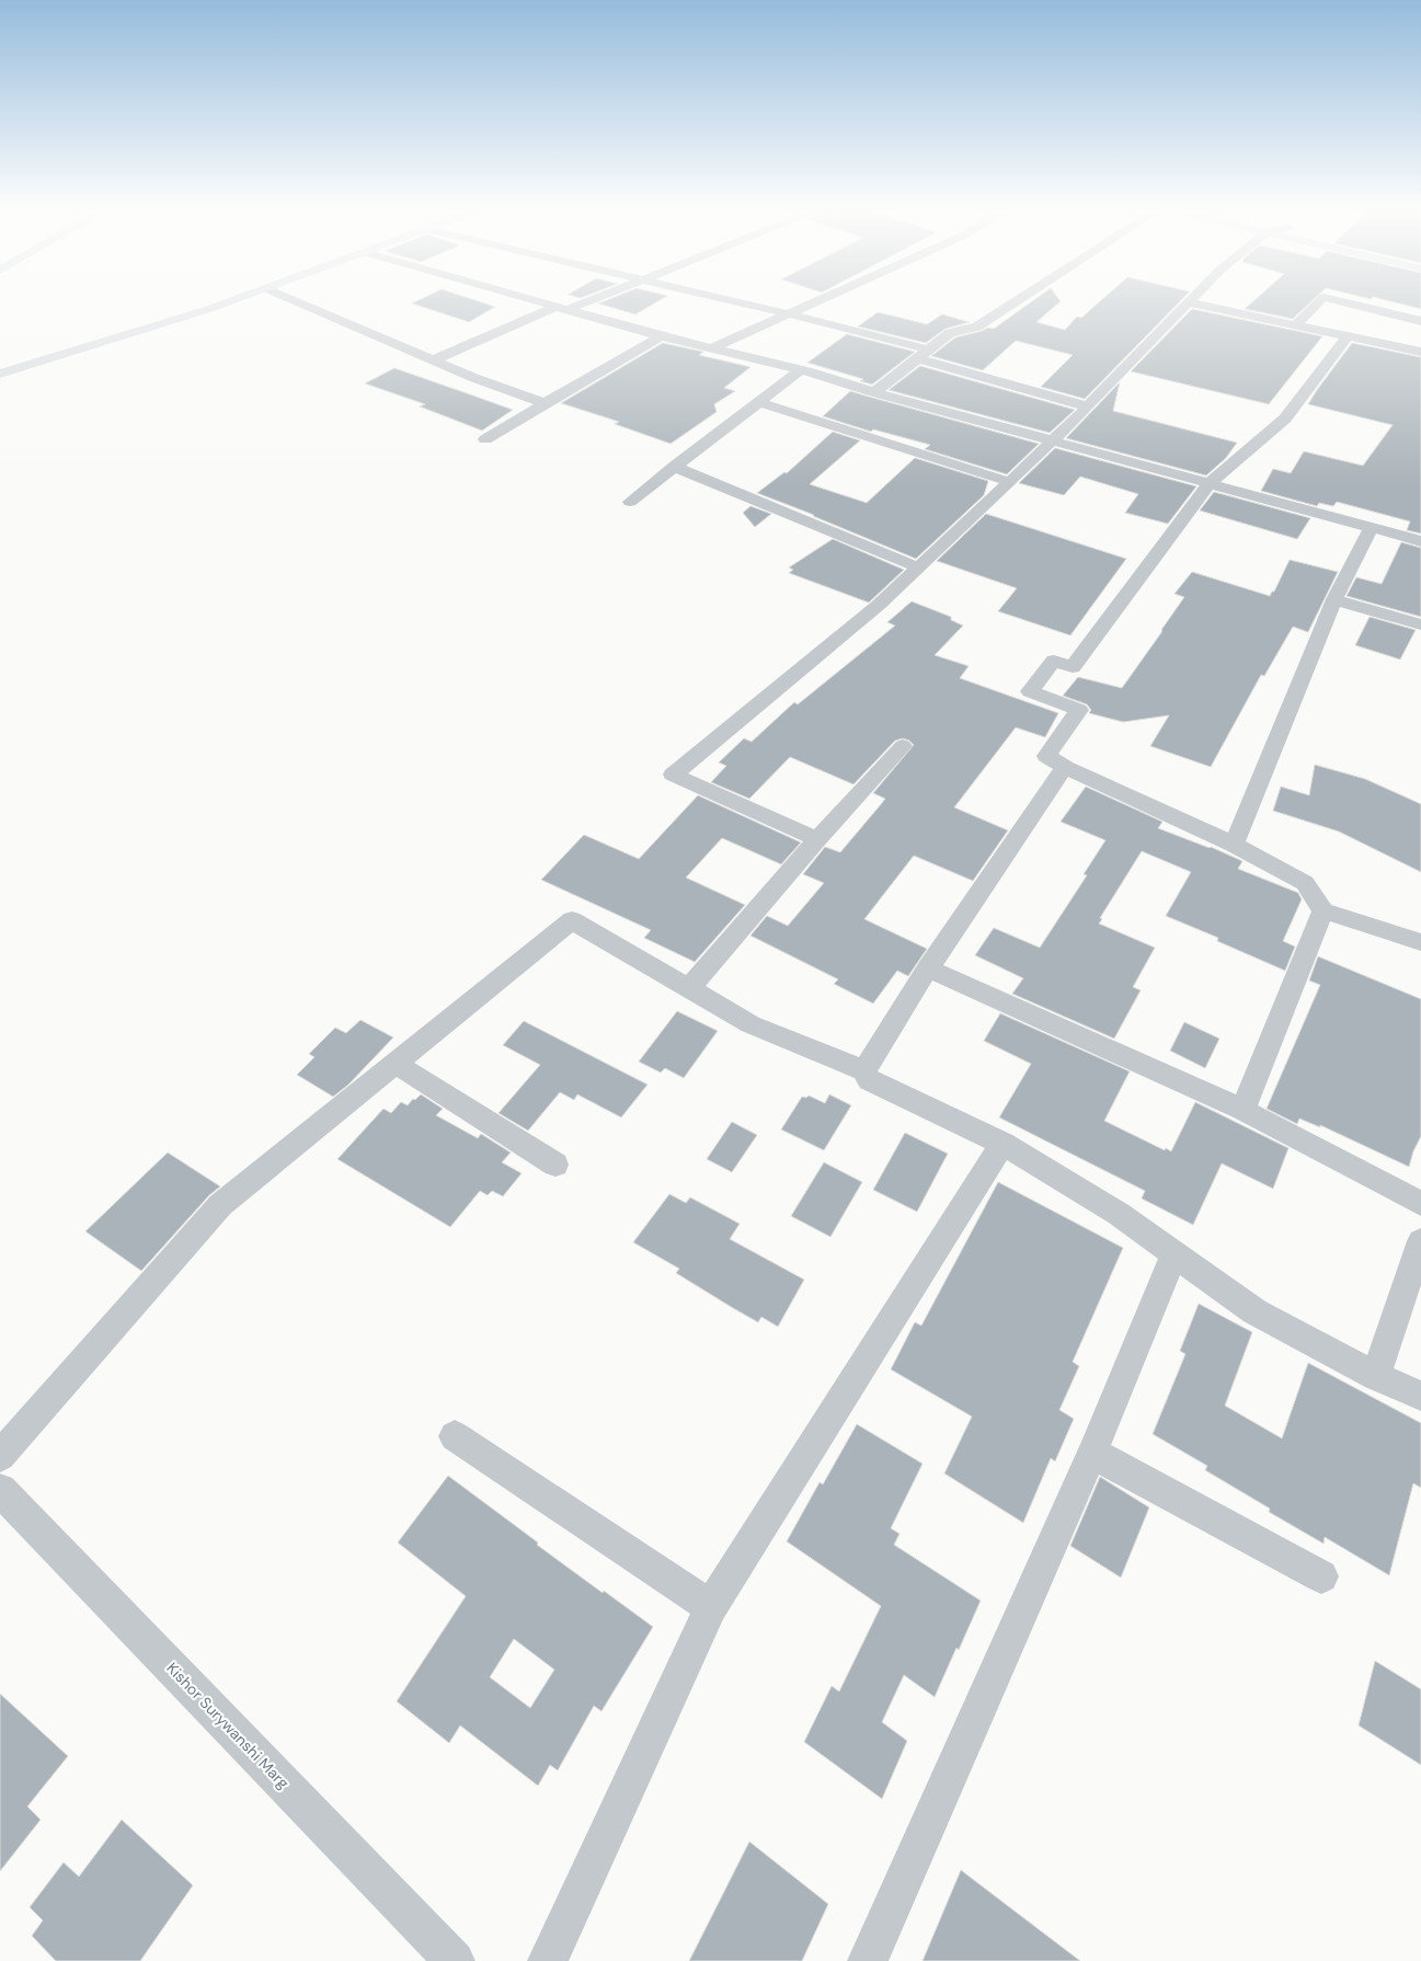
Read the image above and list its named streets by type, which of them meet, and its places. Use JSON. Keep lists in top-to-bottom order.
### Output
{
  "streets": {
    "street": ["Kishor Surywanshi Marg"]
  }
}
